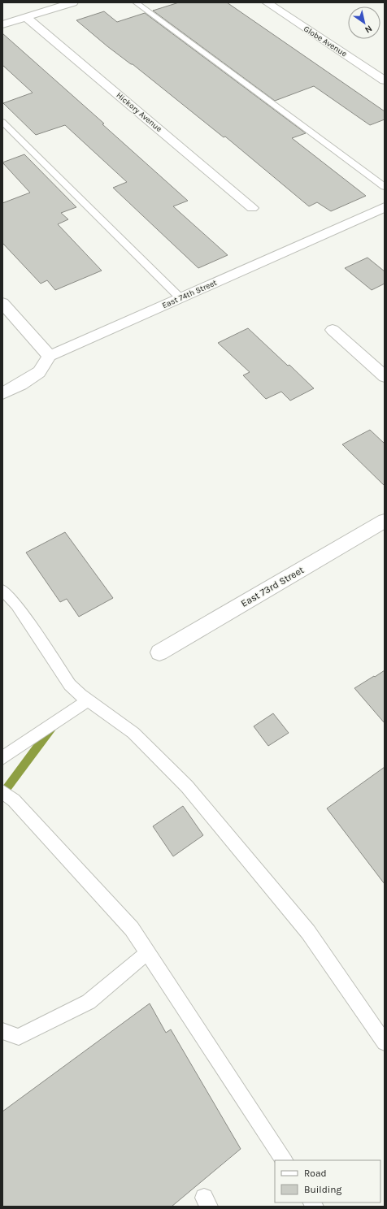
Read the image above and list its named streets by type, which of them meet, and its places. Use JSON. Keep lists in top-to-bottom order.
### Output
{
  "streets": {
    "street": [
      "Globe Avenue",
      "Hickory Avenue",
      "East 74th Street",
      "East 73rd Street"
    ]
  },
  "legend": ["Road", "Building"],
  "north": "bottom right"
}
